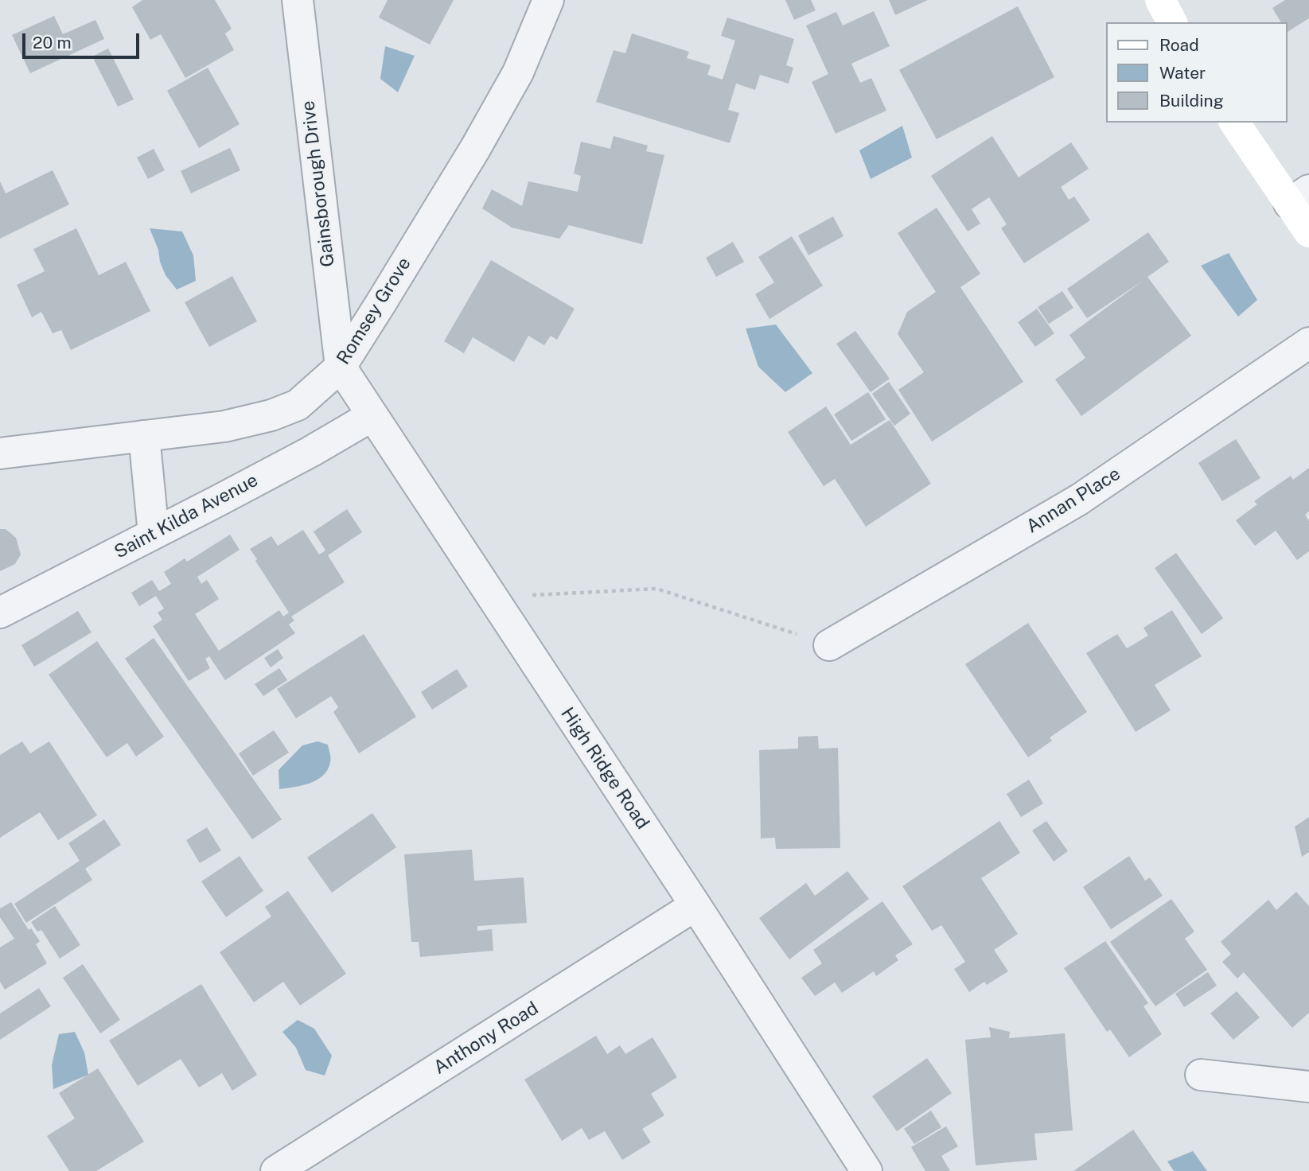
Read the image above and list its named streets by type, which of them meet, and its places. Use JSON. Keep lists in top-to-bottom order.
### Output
{
  "streets": {
    "street": [
      "Gainsborough Drive",
      "Romsey Grove",
      "Annan Place",
      "Saint Kilda Avenue",
      "High Ridge Road",
      "Anthony Road"
    ]
  },
  "crossings": [
    ["Gainsborough Drive", "Romsey Grove"],
    ["Gainsborough Drive", "High Ridge Road"],
    ["Romsey Grove", "High Ridge Road"],
    ["Saint Kilda Avenue", "High Ridge Road"],
    ["High Ridge Road", "Anthony Road"]
  ],
  "legend": ["Road", "Water", "Building"],
  "scale_bar": "20 m"
}
